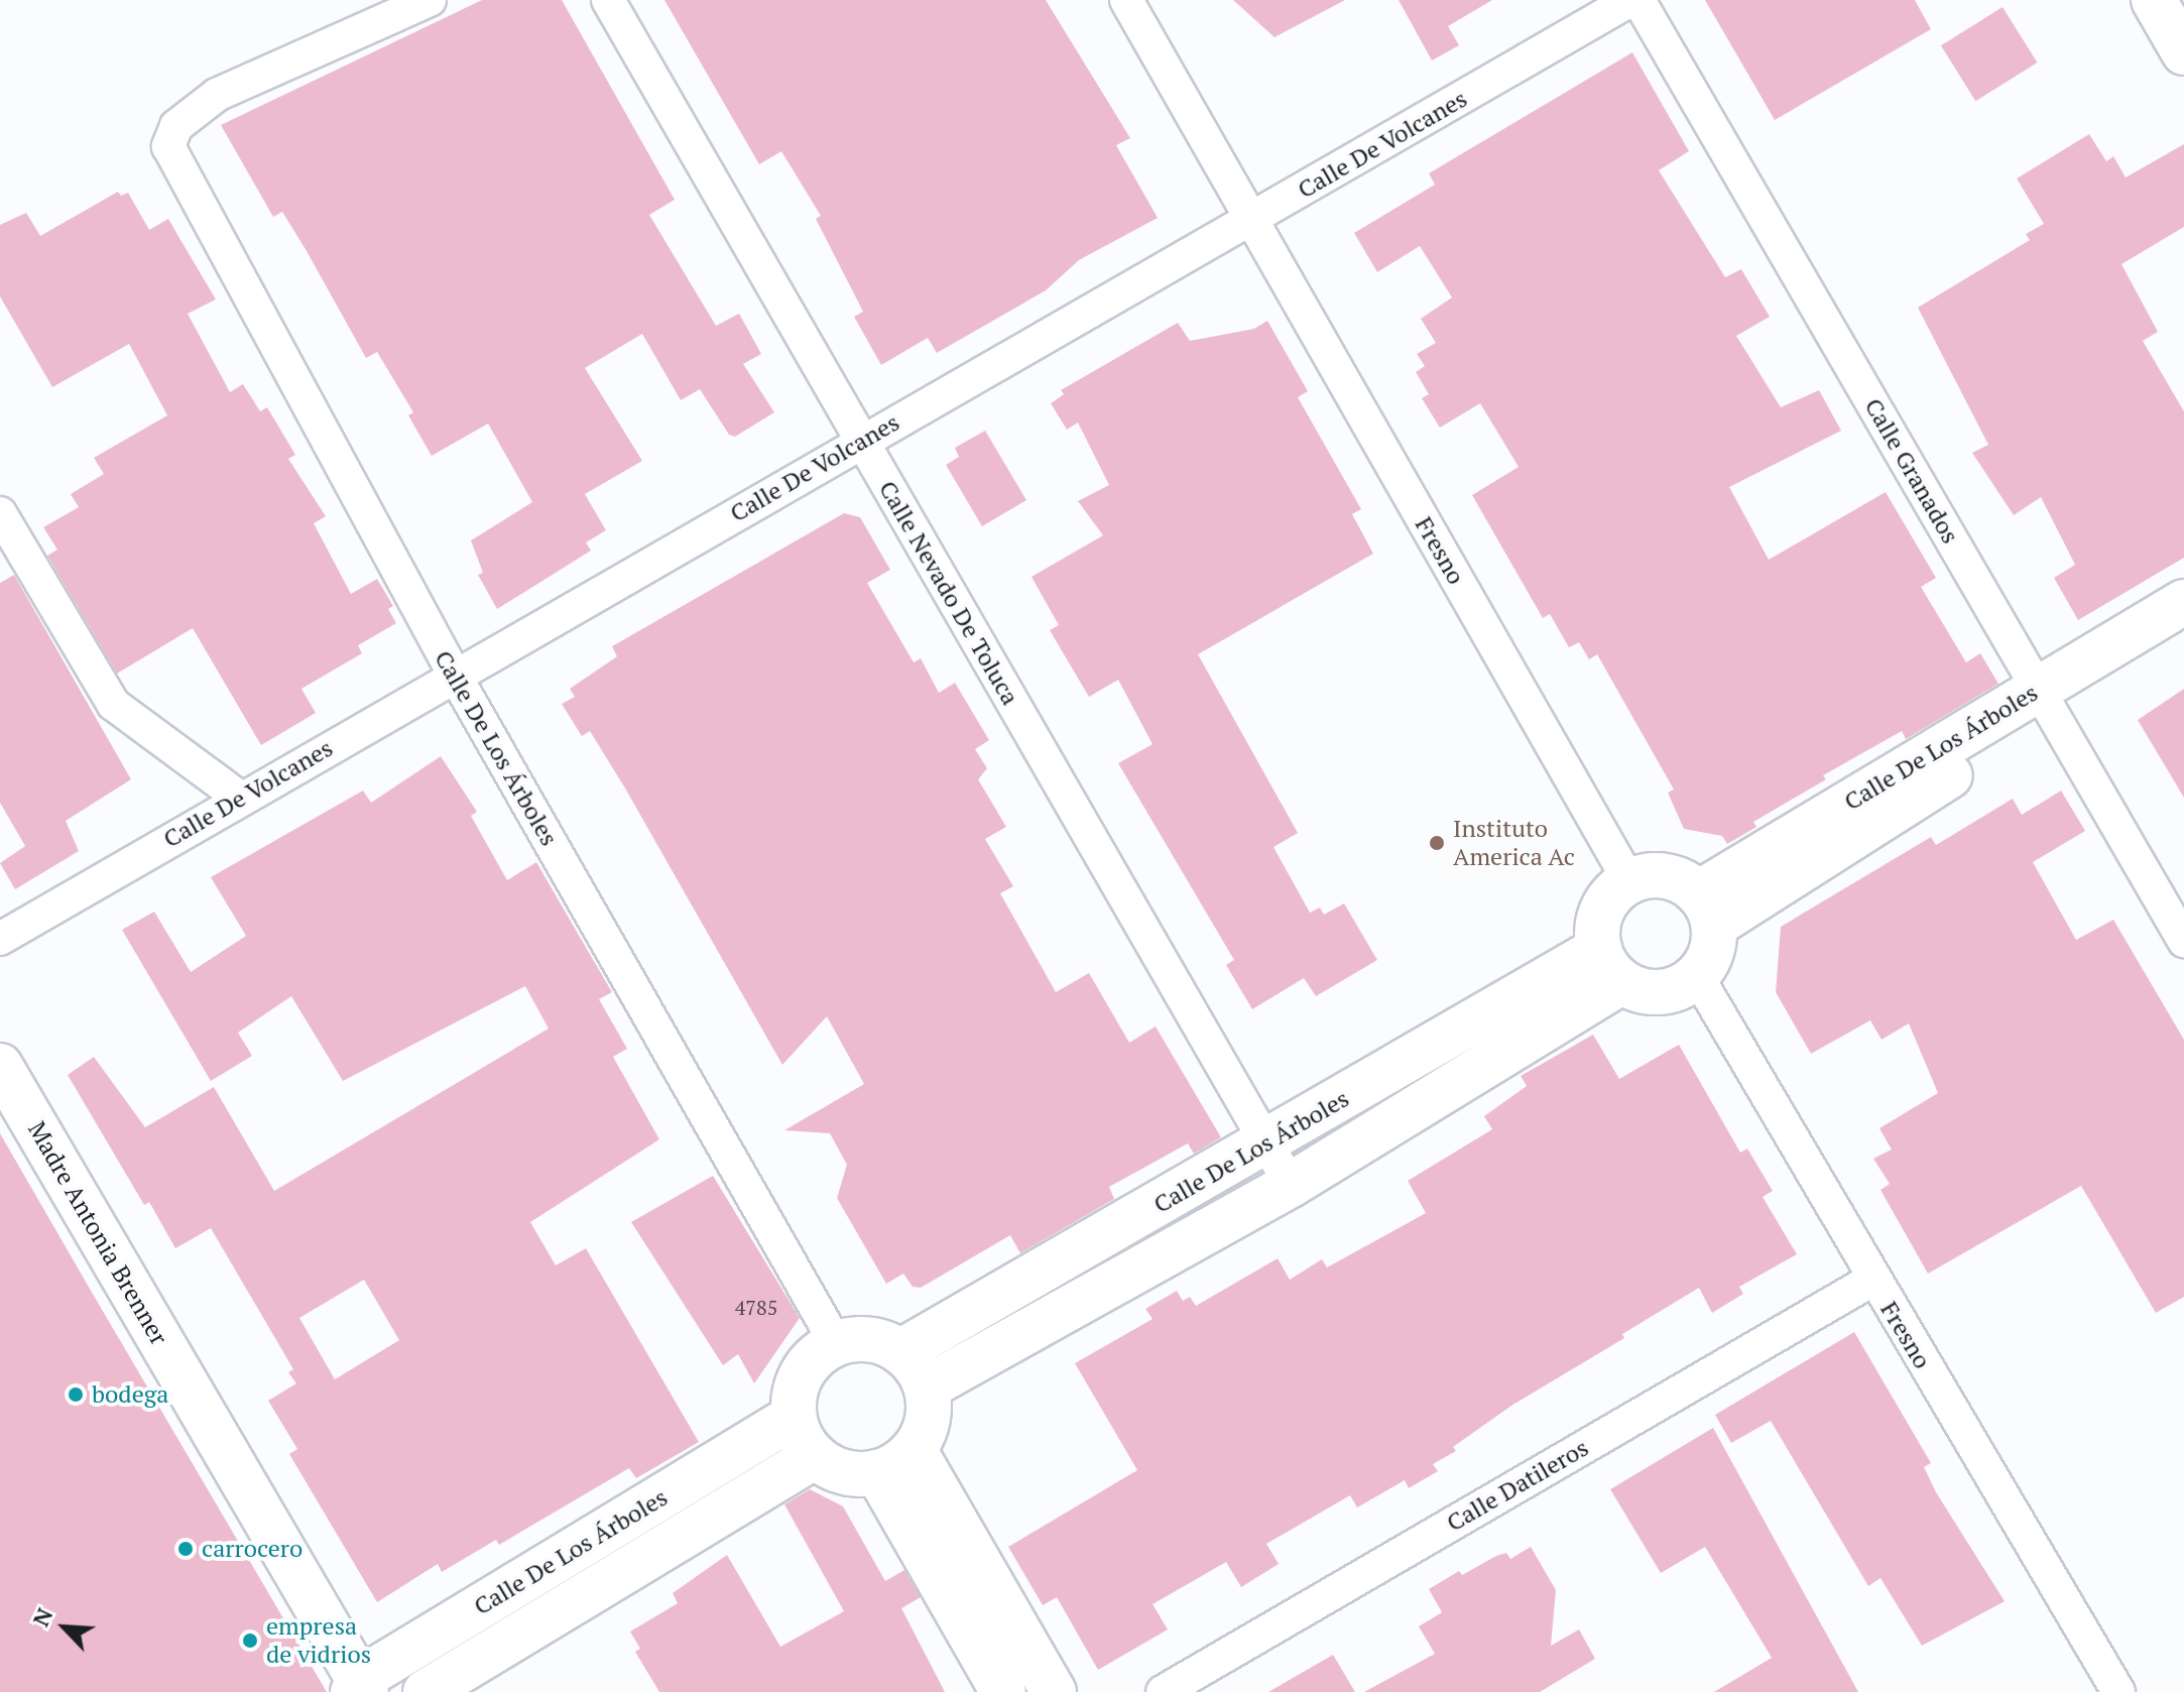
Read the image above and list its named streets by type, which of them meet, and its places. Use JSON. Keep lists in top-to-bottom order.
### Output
{
  "streets": {
    "main road": ["Calle De Los Árboles", "Madre Antonia Brenner"],
    "street": [
      "Calle De Volcanes",
      "Calle Granados",
      "Fresno",
      "Calle Nevado De Toluca",
      "Calle Datileros"
    ]
  },
  "crossings": [
    ["Calle De Volcanes", "Fresno"],
    ["Calle De Volcanes", "Calle Nevado De Toluca"],
    ["Calle De Volcanes", "Calle De Los Árboles"],
    ["Calle Granados", "Calle De Los Árboles"],
    ["Fresno", "Calle De Los Árboles"],
    ["Fresno", "Calle Datileros"],
    ["Calle Nevado De Toluca", "Calle De Los Árboles"],
    ["Calle De Los Árboles", "Madre Antonia Brenner"]
  ],
  "places": [
    "Instituto America Ac",
    "bodega",
    "carrocero",
    "empresa de vidrios"
  ],
  "house_numbers": ["4785"],
  "north": "top left"
}
